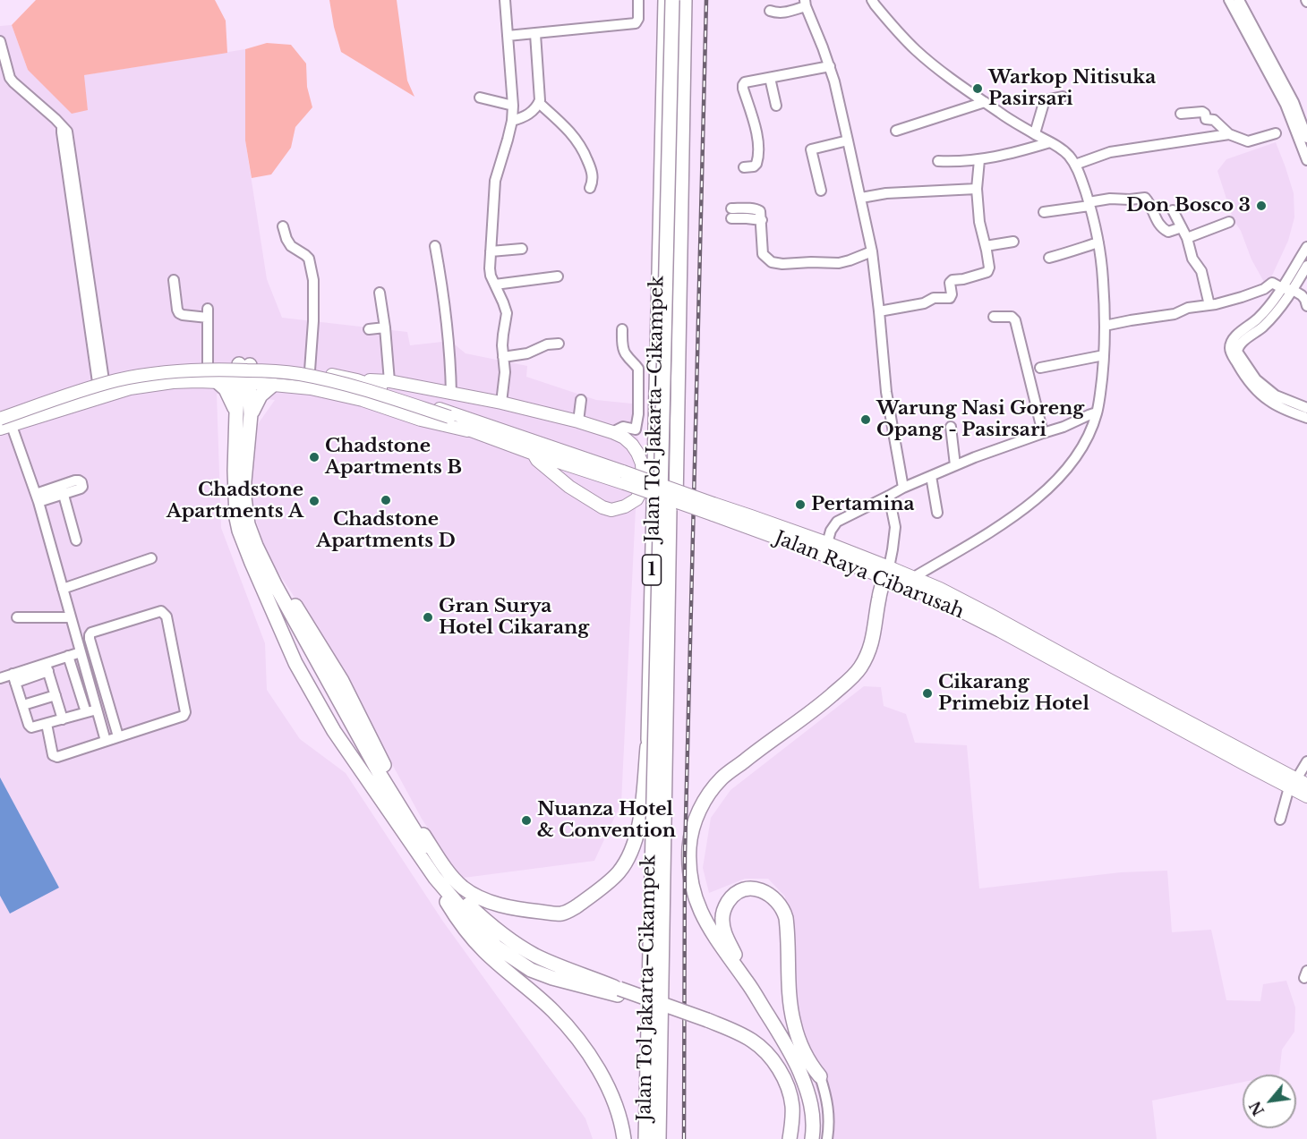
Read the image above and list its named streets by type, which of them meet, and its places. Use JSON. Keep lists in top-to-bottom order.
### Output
{
  "streets": {
    "highway": ["Jalan Tol Jakarta–Cikampek", "1"],
    "main road": ["Jalan Raya Cibarusah"]
  },
  "crossings": [
    ["Jalan Tol Jakarta–Cikampek", "1"]
  ],
  "places": [
    "Warkop Nitisuka Pasirsari",
    "Don Bosco 3",
    "Warung Nasi Goreng Opang - Pasirsari",
    "Chadstone Apartments B",
    "Chadstone Apartments D",
    "Chadstone Apartments A",
    "Pertamina",
    "Gran Surya Hotel Cikarang",
    "Cikarang Primebiz Hotel",
    "Nuanza Hotel & Convention"
  ],
  "north": "bottom left"
}
